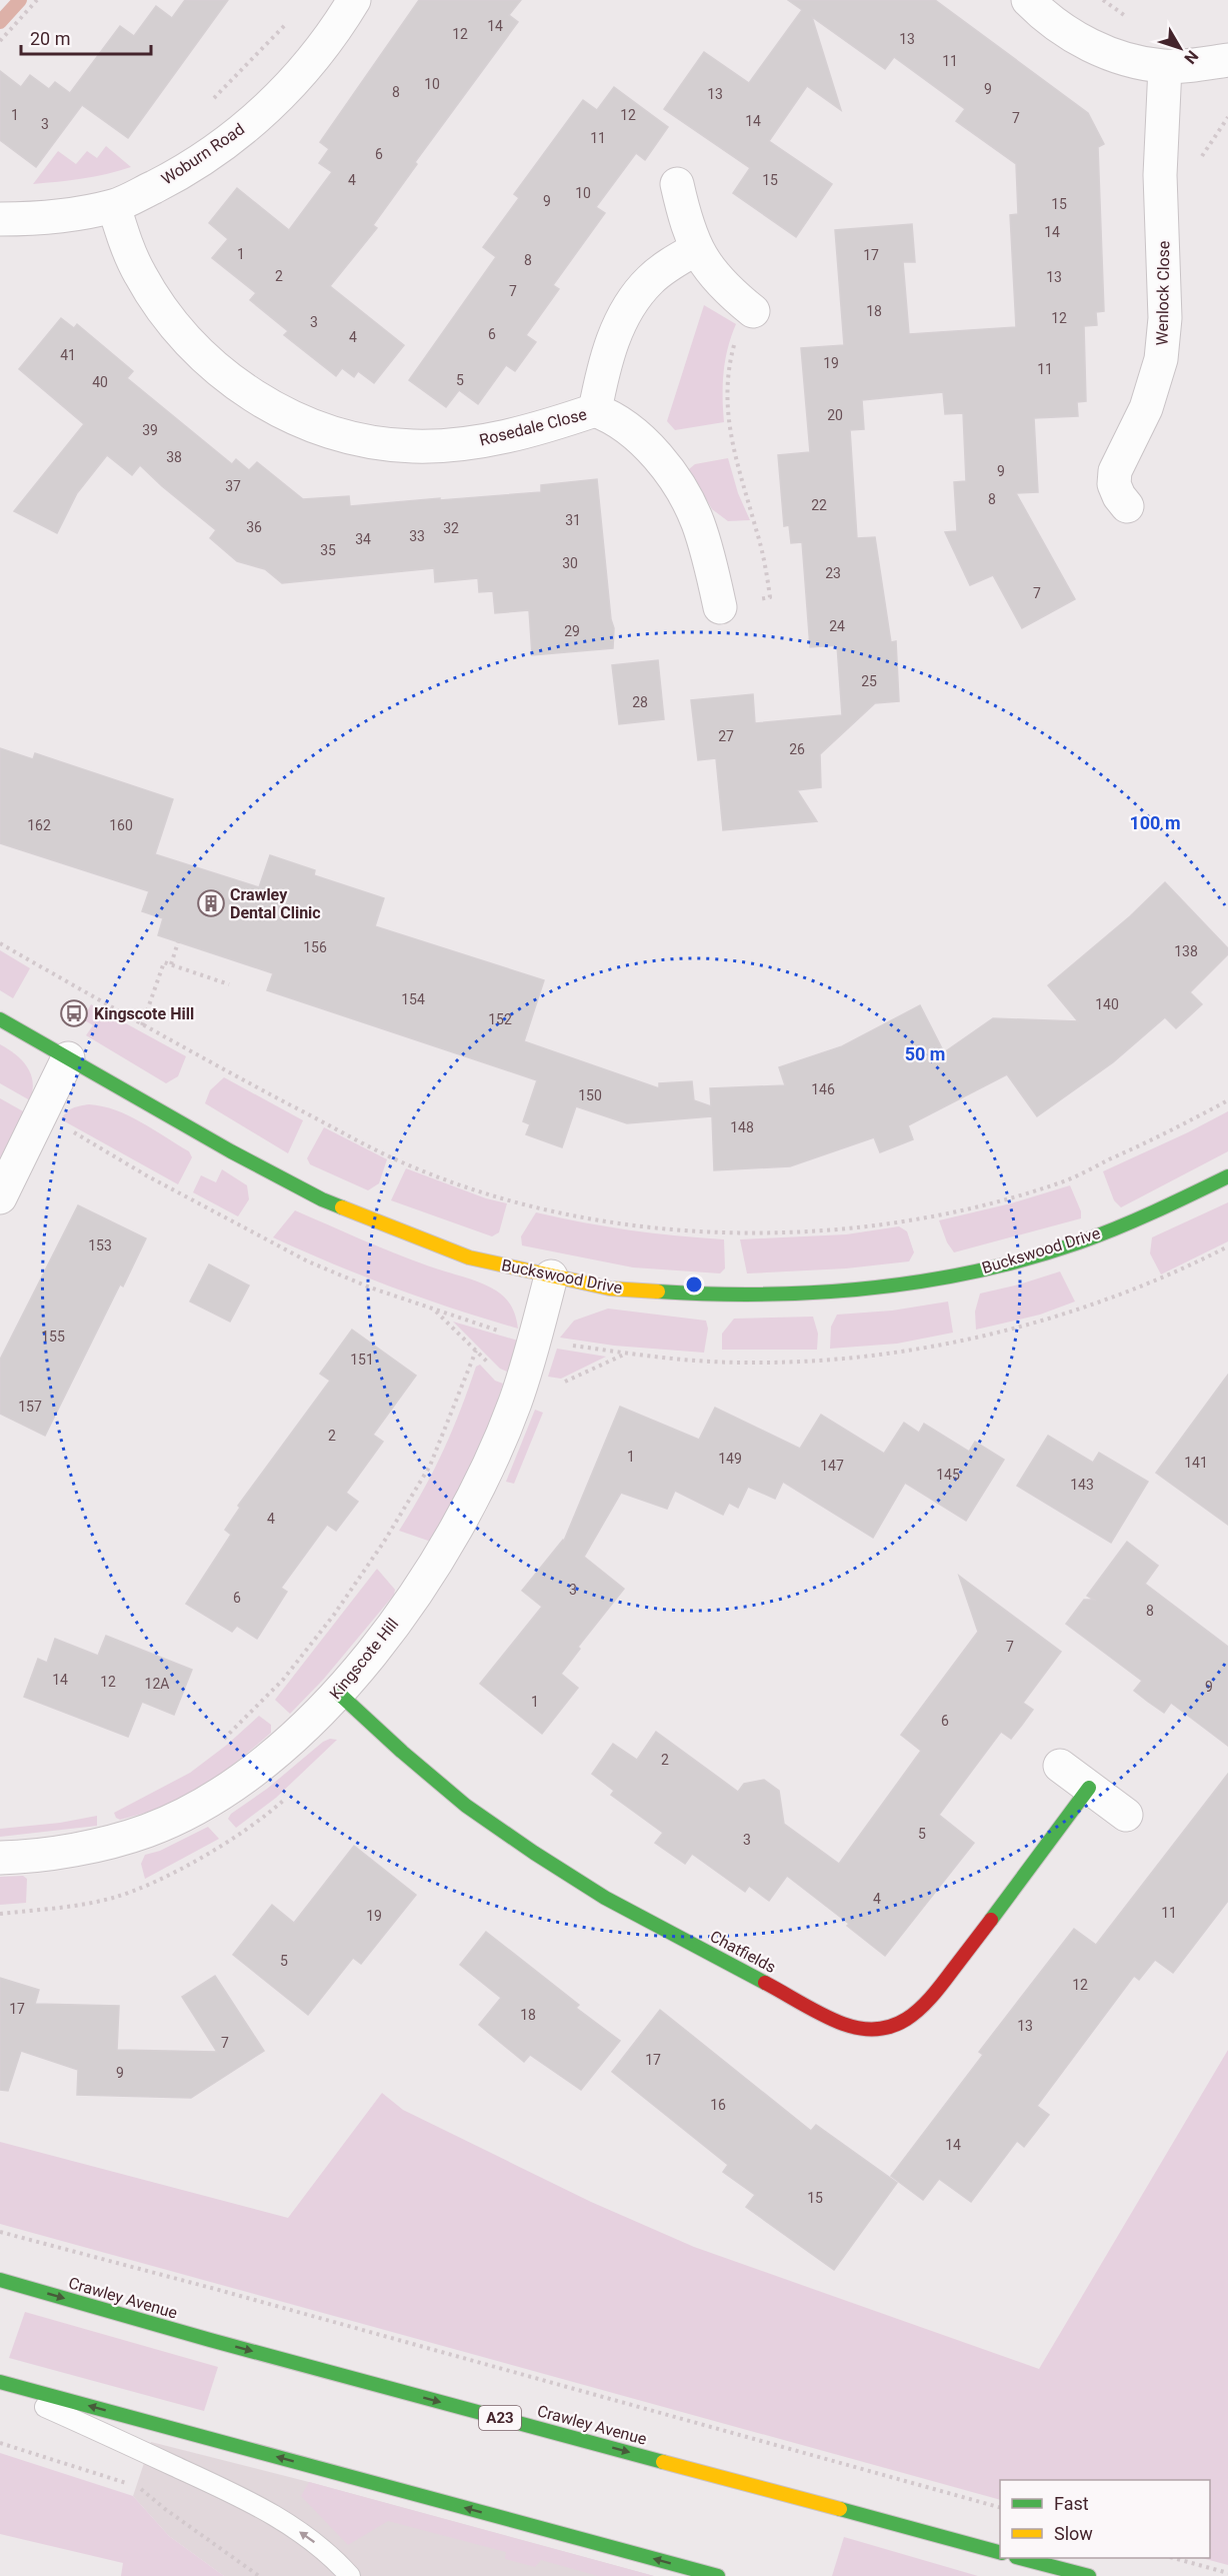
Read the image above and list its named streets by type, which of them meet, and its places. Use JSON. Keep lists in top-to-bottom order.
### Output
{
  "streets": {
    "street": [
      "Woburn Road",
      "Wenlock Close",
      "Rosedale Close",
      "Buckswood Drive",
      "Kingscote Hill",
      "Chatfields",
      "Crawley Avenue",
      "A23"
    ]
  },
  "crossings": [
    ["Woburn Road", "Rosedale Close"],
    ["Buckswood Drive", "Kingscote Hill"],
    ["Kingscote Hill", "Chatfields"]
  ],
  "places": {
    "building": ["Crawley Dental Clinic"],
    "bus stop": ["Kingscote Hill"]
  },
  "house_numbers": [
    "14",
    "12",
    "13",
    "11",
    "10",
    "9",
    "8",
    "13",
    "1",
    "12",
    "7",
    "14",
    "3",
    "11",
    "6",
    "4",
    "15",
    "10",
    "9",
    "15",
    "14",
    "1",
    "17",
    "8",
    "2",
    "13",
    "7",
    "18",
    "12",
    "3",
    "6",
    "4",
    "41",
    "19",
    "11",
    "5",
    "40",
    "20",
    "39",
    "38",
    "9",
    "37",
    "8",
    "22",
    "31",
    "36",
    "32",
    "33",
    "34",
    "35",
    "30",
    "23",
    "7",
    "24",
    "29",
    "25",
    "28",
    "27",
    "26",
    "162",
    "160",
    "156",
    "138",
    "154",
    "140",
    "152",
    "146",
    "150",
    "148",
    "153",
    "155",
    "151",
    "157",
    "2",
    "1",
    "149",
    "141",
    "147",
    "145",
    "143",
    "4",
    "3",
    "6",
    "8",
    "7",
    "14",
    "12",
    "12A",
    "9",
    "1",
    "6",
    "2",
    "5",
    "3",
    "4",
    "11",
    "19",
    "5",
    "12",
    "17",
    "18",
    "13",
    "7",
    "17",
    "9",
    "16",
    "14",
    "15"
  ],
  "legend": ["Fast", "Slow"],
  "scale_bar": "20 m",
  "north": "bottom right",
  "rings": ["100 m", "50 m"]
}
